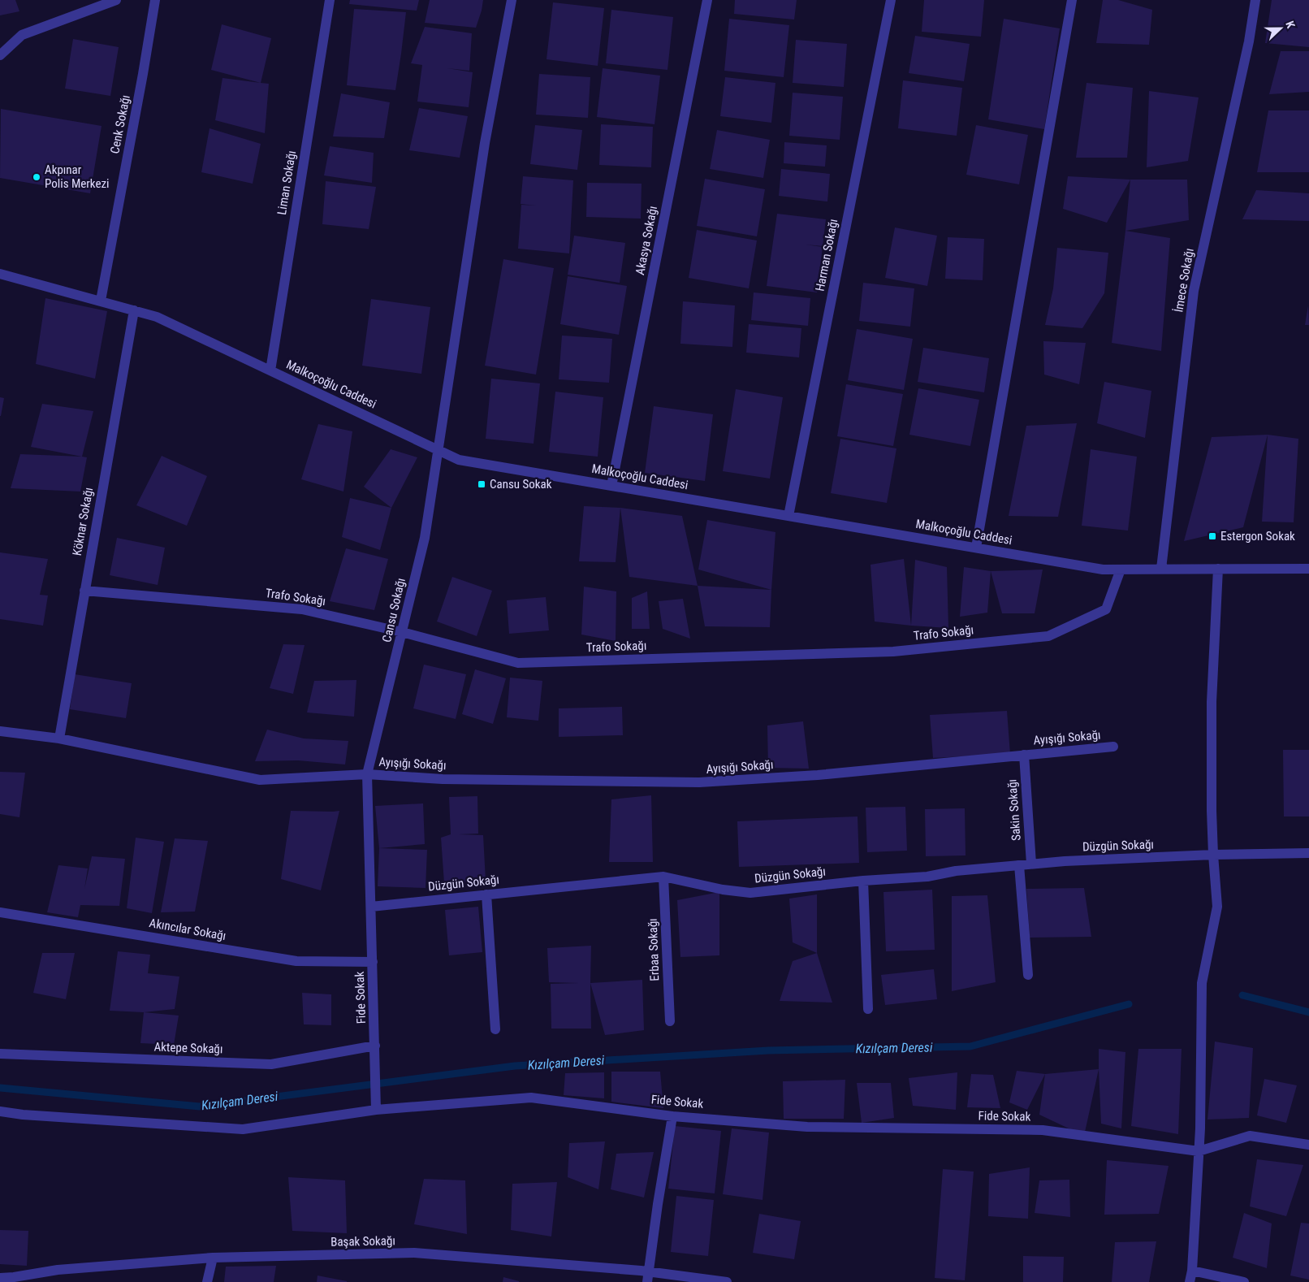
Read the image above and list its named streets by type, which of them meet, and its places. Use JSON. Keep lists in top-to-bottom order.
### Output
{
  "streets": {
    "street": [
      "Cenk Sokağı",
      "Liman Sokağı",
      "Akasya Sokağı",
      "Harman Sokağı",
      "İmece Sokağı",
      "Malkoçoğlu Caddesi",
      "Köknar Sokağı",
      "Trafo Sokağı",
      "Cansu Sokağı",
      "Ayışığı Sokağı",
      "Sakin Sokağı",
      "Düzgün Sokağı",
      "Akıncılar Sokağı",
      "Erbaa Sokağı",
      "Fide Sokak",
      "Aktepe Sokağı",
      "Başak Sokağı"
    ]
  },
  "crossings": [
    ["Cenk Sokağı", "Malkoçoğlu Caddesi"],
    ["Liman Sokağı", "Malkoçoğlu Caddesi"],
    ["Akasya Sokağı", "Malkoçoğlu Caddesi"],
    ["Harman Sokağı", "Malkoçoğlu Caddesi"],
    ["İmece Sokağı", "Malkoçoğlu Caddesi"],
    ["Malkoçoğlu Caddesi", "Köknar Sokağı"],
    ["Malkoçoğlu Caddesi", "Trafo Sokağı"],
    ["Malkoçoğlu Caddesi", "Cansu Sokağı"],
    ["Köknar Sokağı", "Trafo Sokağı"],
    ["Köknar Sokağı", "Ayışığı Sokağı"],
    ["Trafo Sokağı", "Cansu Sokağı"],
    ["Cansu Sokağı", "Ayışığı Sokağı"],
    ["Cansu Sokağı", "Fide Sokak"],
    ["Ayışığı Sokağı", "Sakin Sokağı"],
    ["Ayışığı Sokağı", "Fide Sokak"],
    ["Sakin Sokağı", "Düzgün Sokağı"],
    ["Düzgün Sokağı", "Erbaa Sokağı"],
    ["Düzgün Sokağı", "Fide Sokak"],
    ["Akıncılar Sokağı", "Fide Sokak"],
    ["Fide Sokak", "Aktepe Sokağı"]
  ],
  "water": ["Kızılçam Deresi"],
  "places": {
    "other": ["Akpınar Polis Merkezi"],
    "transit": ["Cansu Sokak", "Estergon Sokak"]
  },
  "north": "right"
}
